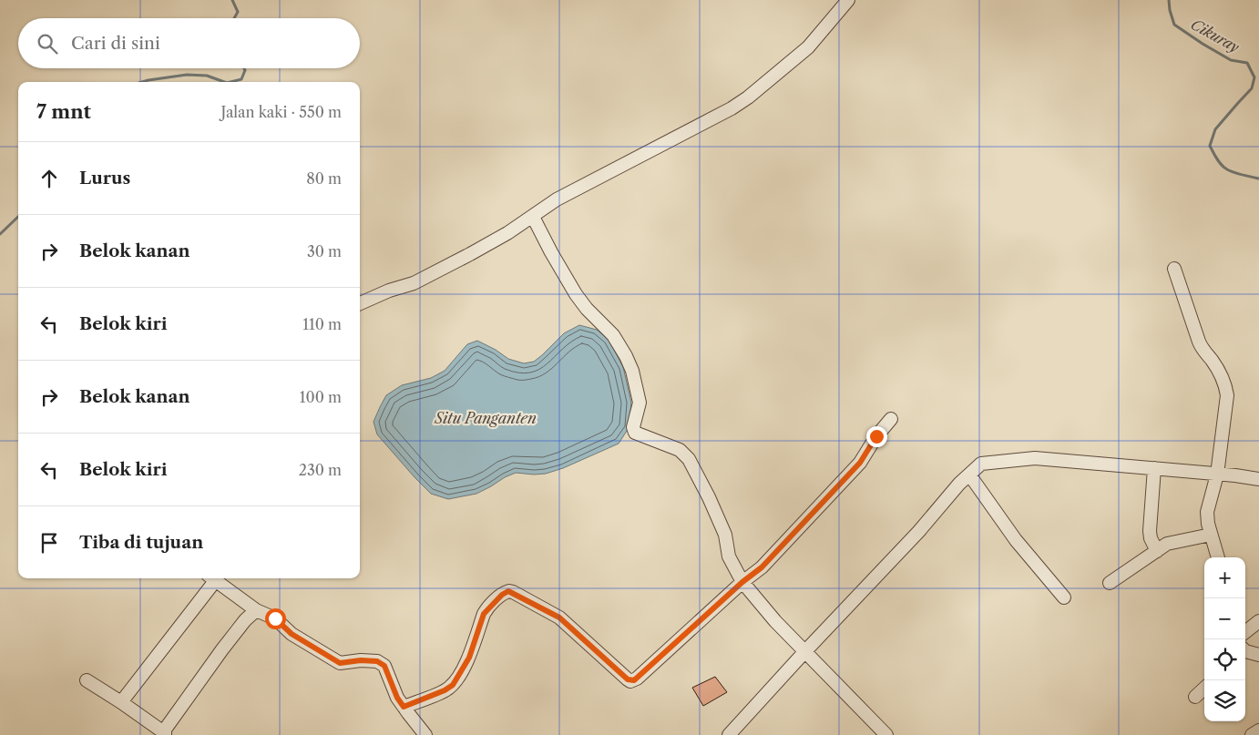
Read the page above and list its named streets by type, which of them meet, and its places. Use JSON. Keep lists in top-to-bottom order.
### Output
{
  "water": ["Cikuray", "Situ Panganten"],
  "page": {
    "search": "Cari di sini",
    "heading": ["7 mnt", "Jalan kaki · 550 m"],
    "list": [
      ["Lurus", "80 m"],
      ["Belok kanan", "30 m"],
      ["Belok kiri", "110 m"],
      ["Belok kanan", "100 m"],
      ["Belok kiri", "230 m"],
      "Tiba di tujuan"
    ],
    "map_buttons": ["+", "−"]
  }
}
